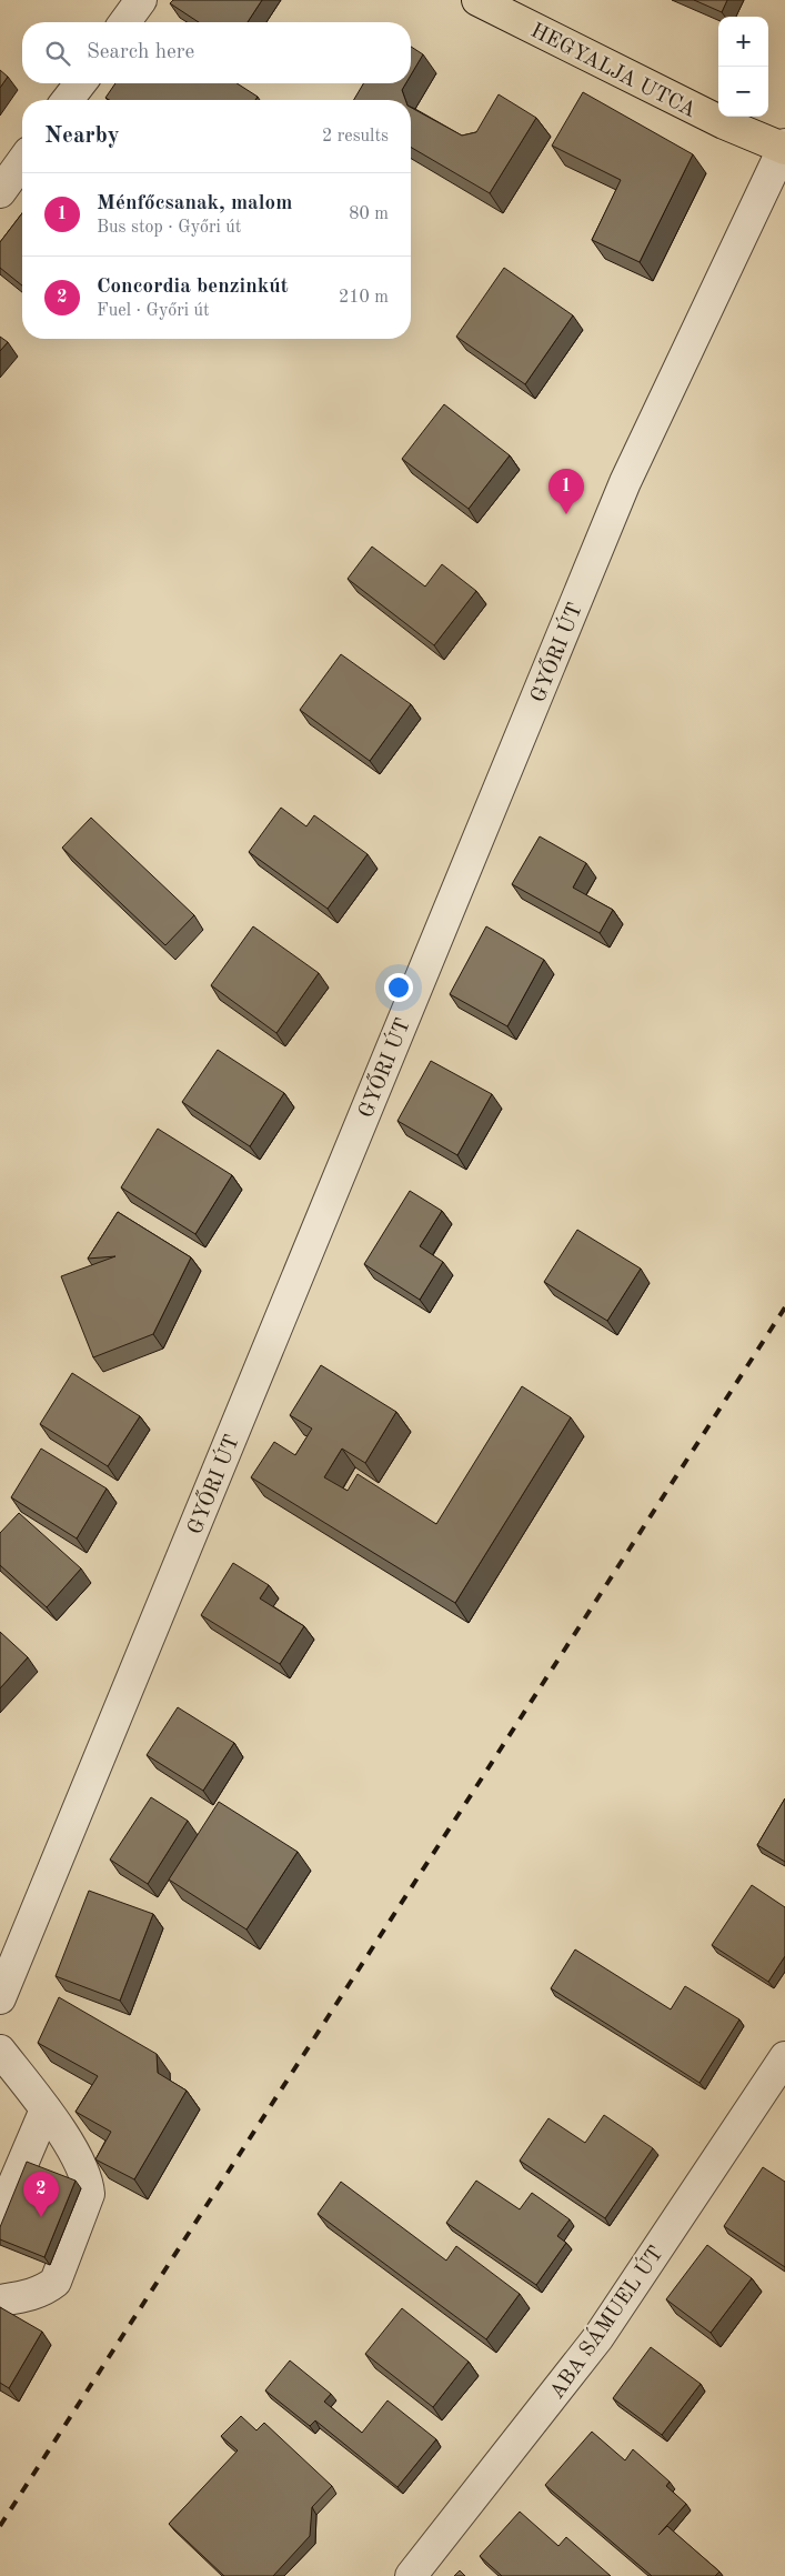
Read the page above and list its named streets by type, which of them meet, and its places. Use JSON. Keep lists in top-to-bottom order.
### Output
{
  "streets": {
    "main road": ["HEGYALJA UTCA"],
    "street": ["GYŐRI ÚT", "ABA SÁMUEL ÚT"]
  },
  "crossings": [
    ["HEGYALJA UTCA", "GYŐRI ÚT"]
  ],
  "page": {
    "map_buttons": ["+", "−"],
    "search": "Search here",
    "heading": ["Nearby", "2 results"],
    "list": [
      {
        "mark": "1",
        "name": "Ménfőcsanak, malom",
        "note": "Bus stop · Győri út",
        "value": "80 m"
      },
      {
        "mark": "2",
        "name": "Concordia benzinkút",
        "note": "Fuel · Győri út",
        "value": "210 m"
      }
    ],
    "pins": ["1", "2"]
  }
}
